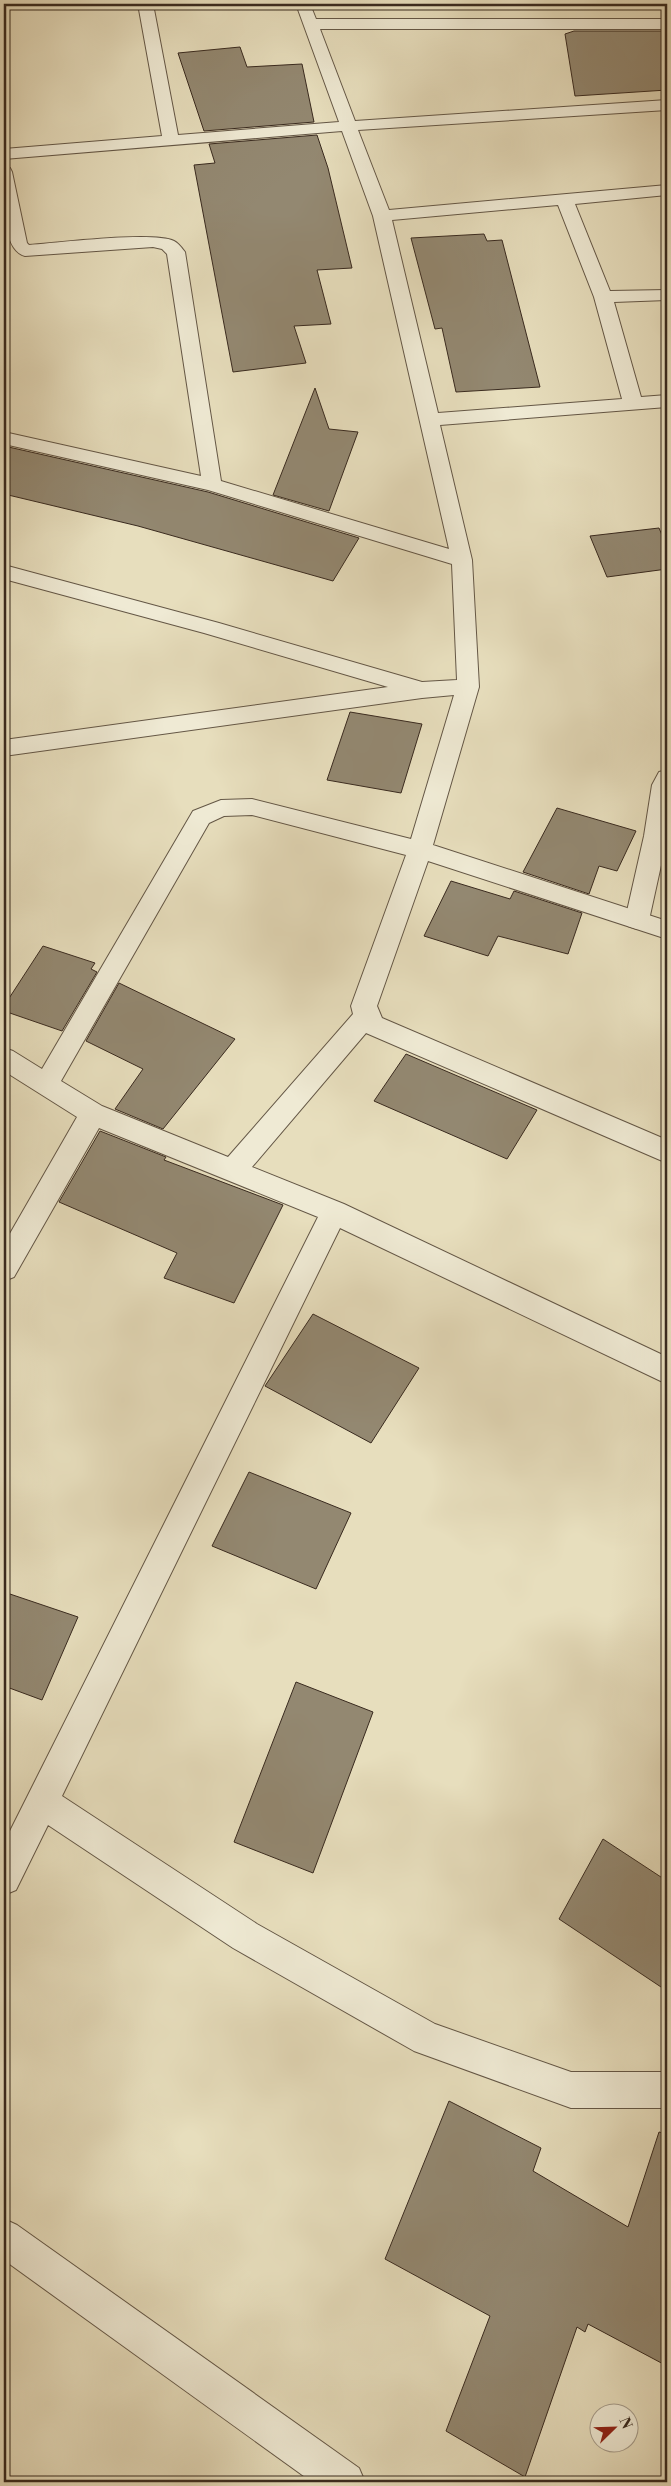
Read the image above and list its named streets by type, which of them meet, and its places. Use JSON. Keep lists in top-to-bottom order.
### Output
{
  "north": "top right"
}
